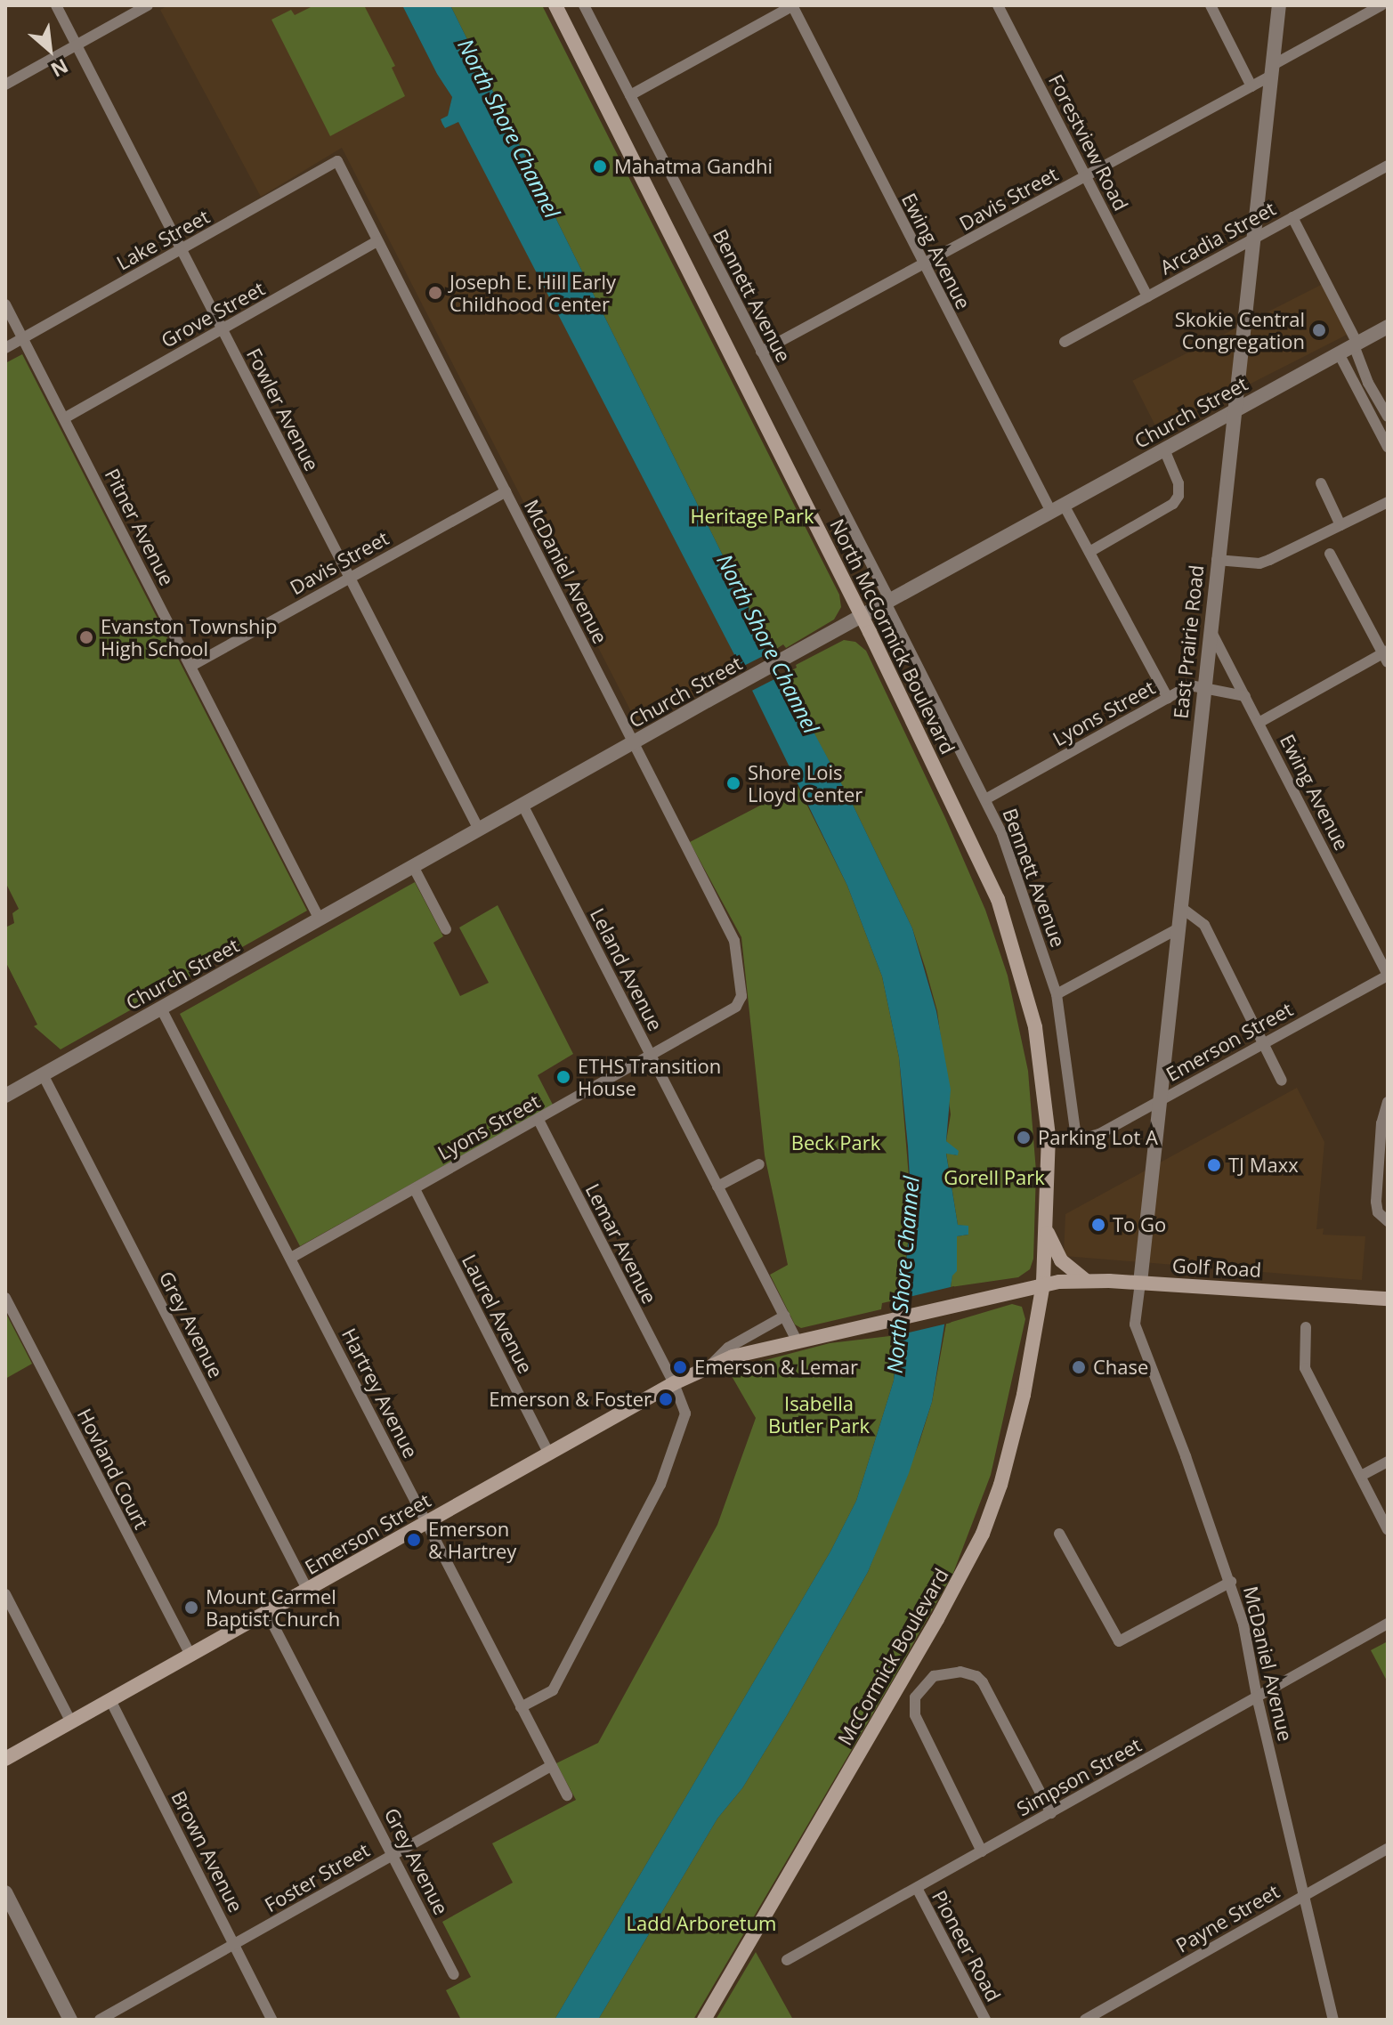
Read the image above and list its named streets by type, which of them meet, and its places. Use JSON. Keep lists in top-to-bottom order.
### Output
{
  "streets": {
    "main road": [
      "North McCormick Boulevard",
      "Emerson Street",
      "Golf Road",
      "McCormick Boulevard"
    ],
    "street": [
      "Forestview Road",
      "Davis Street",
      "Arcadia Street",
      "Lake Street",
      "Ewing Avenue",
      "Bennett Avenue",
      "Grove Street",
      "Fowler Avenue",
      "Church Street",
      "Pitner Avenue",
      "McDaniel Avenue",
      "East Prairie Road",
      "Lyons Street",
      "Leland Avenue",
      "Lemar Avenue",
      "Laurel Avenue",
      "Grey Avenue",
      "Hartrey Avenue",
      "Hovland Court",
      "Simpson Street",
      "Brown Avenue",
      "Foster Street",
      "Payne Street",
      "Pioneer Road"
    ]
  },
  "crossings": [
    ["Forestview Road", "Davis Street"],
    ["Forestview Road", "Arcadia Street"],
    ["Davis Street", "Ewing Avenue"],
    ["Davis Street", "Bennett Avenue"],
    ["Davis Street", "Fowler Avenue"],
    ["Davis Street", "Pitner Avenue"],
    ["Davis Street", "McDaniel Avenue"],
    ["Davis Street", "East Prairie Road"],
    ["Arcadia Street", "East Prairie Road"],
    ["Lake Street", "Fowler Avenue"],
    ["Lake Street", "Pitner Avenue"],
    ["Lake Street", "McDaniel Avenue"],
    ["Ewing Avenue", "Church Street"],
    ["Ewing Avenue", "East Prairie Road"],
    ["Ewing Avenue", "Lyons Street"],
    ["Ewing Avenue", "Emerson Street"],
    ["Bennett Avenue", "Church Street"],
    ["Bennett Avenue", "Lyons Street"],
    ["Bennett Avenue", "Emerson Street"],
    ["Grove Street", "Fowler Avenue"],
    ["Grove Street", "Pitner Avenue"],
    ["Grove Street", "McDaniel Avenue"],
    ["Fowler Avenue", "Church Street"],
    ["Church Street", "Pitner Avenue"],
    ["Church Street", "McDaniel Avenue"],
    ["Church Street", "North McCormick Boulevard"],
    ["Church Street", "East Prairie Road"],
    ["Church Street", "Leland Avenue"],
    ["Church Street", "Grey Avenue"],
    ["Church Street", "Hartrey Avenue"],
    ["McDaniel Avenue", "East Prairie Road"],
    ["McDaniel Avenue", "Lyons Street"],
    ["McDaniel Avenue", "Golf Road"],
    ["McDaniel Avenue", "Simpson Street"],
    ["McDaniel Avenue", "Payne Street"],
    ["North McCormick Boulevard", "Emerson Street"],
    ["North McCormick Boulevard", "Golf Road"],
    ["North McCormick Boulevard", "McCormick Boulevard"],
    ["East Prairie Road", "Lyons Street"],
    ["East Prairie Road", "Emerson Street"],
    ["East Prairie Road", "Golf Road"],
    ["Lyons Street", "Leland Avenue"],
    ["Lyons Street", "Lemar Avenue"],
    ["Lyons Street", "Laurel Avenue"],
    ["Lyons Street", "Hartrey Avenue"],
    ["Leland Avenue", "Emerson Street"],
    ["Emerson Street", "Lemar Avenue"],
    ["Emerson Street", "Golf Road"],
    ["Emerson Street", "Laurel Avenue"],
    ["Emerson Street", "Grey Avenue"],
    ["Emerson Street", "Hartrey Avenue"],
    ["Emerson Street", "Hovland Court"],
    ["Emerson Street", "McCormick Boulevard"],
    ["Emerson Street", "Brown Avenue"],
    ["Golf Road", "McCormick Boulevard"],
    ["Grey Avenue", "Foster Street"],
    ["Hartrey Avenue", "Foster Street"],
    ["Simpson Street", "Pioneer Road"],
    ["Brown Avenue", "Foster Street"]
  ],
  "water": ["North Shore Channel"],
  "parks": [
    "Heritage Park",
    "Beck Park",
    "Gorell Park",
    "Isabella Butler Park",
    "Ladd Arboretum"
  ],
  "places": [
    "Mahatma Gandhi",
    "Joseph E. Hill Early Childhood Center",
    "Skokie Central Congregation",
    "Evanston Township High School",
    "Shore Lois Lloyd Center",
    "ETHS Transition House",
    "Parking Lot A",
    "TJ Maxx",
    "To Go",
    "Emerson & Lemar",
    "Chase",
    "Emerson & Foster",
    "Emerson & Hartrey",
    "Mount Carmel Baptist Church"
  ],
  "north": "bottom right"
}
